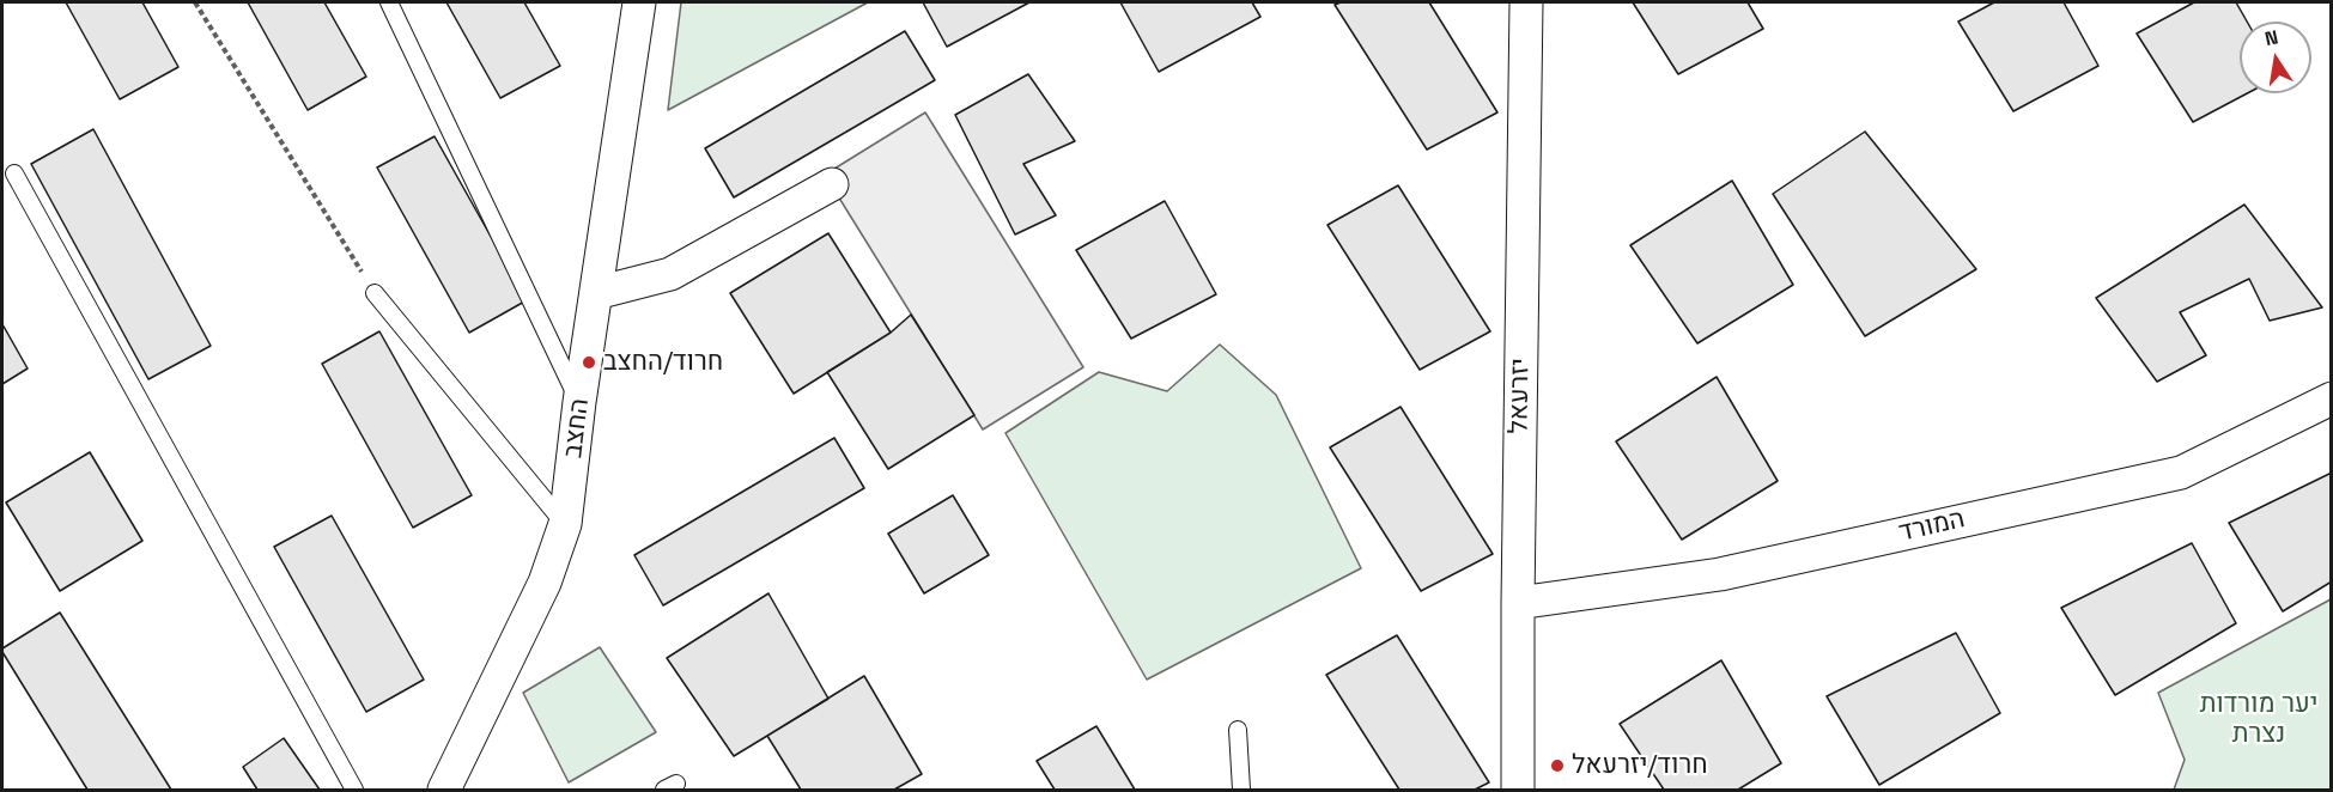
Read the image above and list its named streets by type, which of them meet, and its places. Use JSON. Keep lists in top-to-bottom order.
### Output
{
  "streets": {
    "street": ["יזרעאל", "החצב", "המורד"]
  },
  "crossings": [
    ["יזרעאל", "המורד"]
  ],
  "parks": ["יער מורדות נצרת"],
  "places": ["חרוד/החצב", "חרוד/יזרעאל"],
  "north": "top"
}
